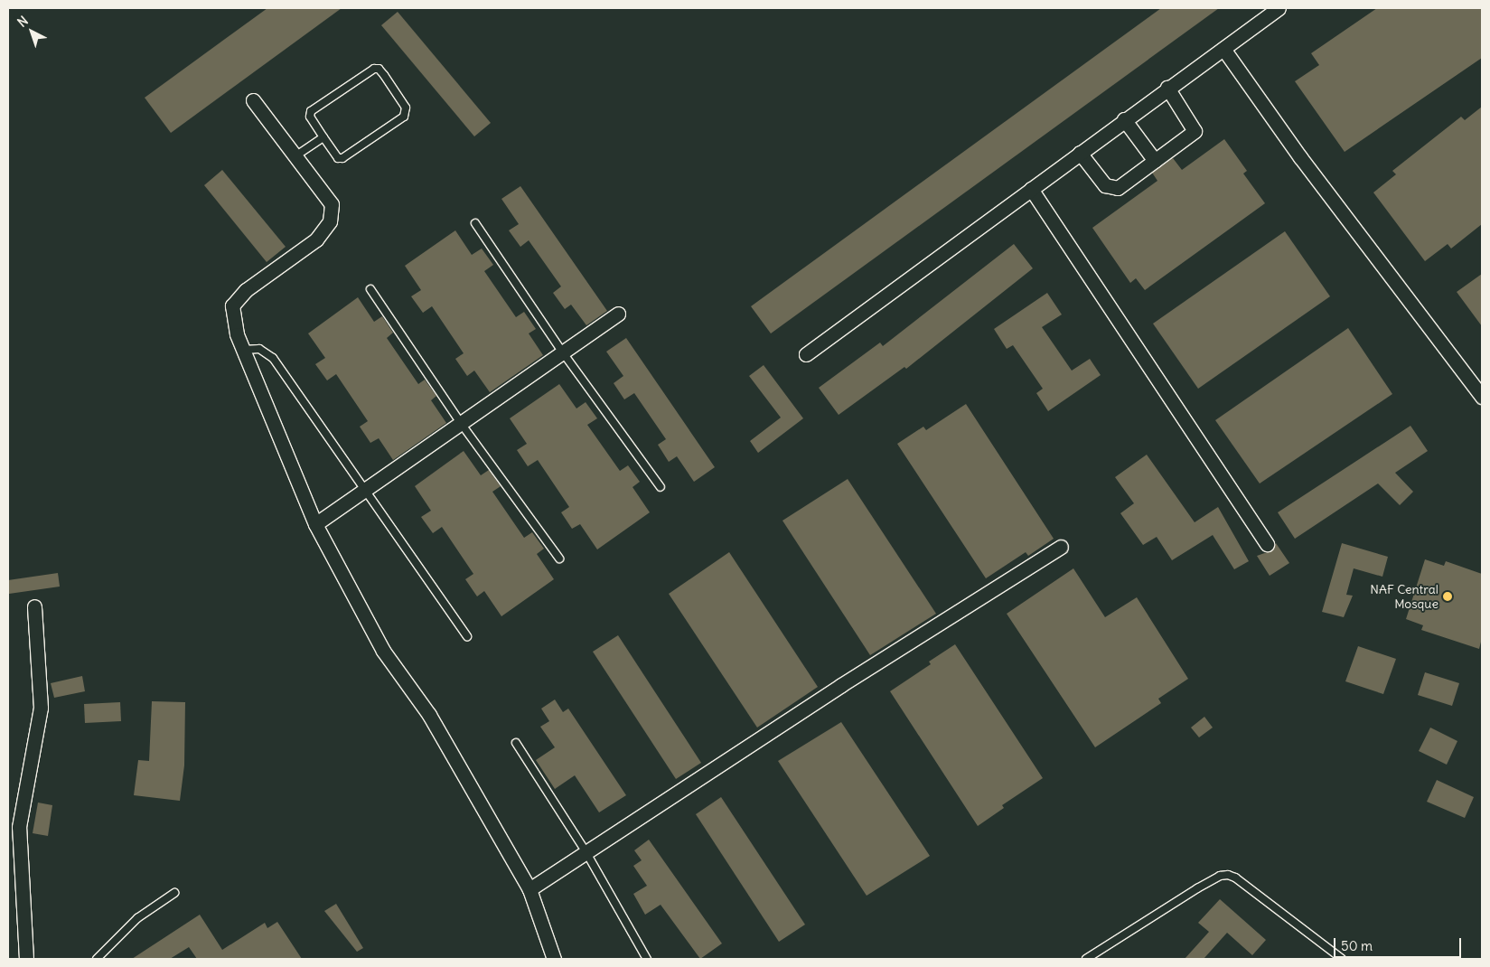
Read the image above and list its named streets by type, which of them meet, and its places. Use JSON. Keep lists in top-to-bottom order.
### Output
{
  "places": ["NAF Central Mosque"],
  "scale_bar": "50 m",
  "north": "top left"
}
